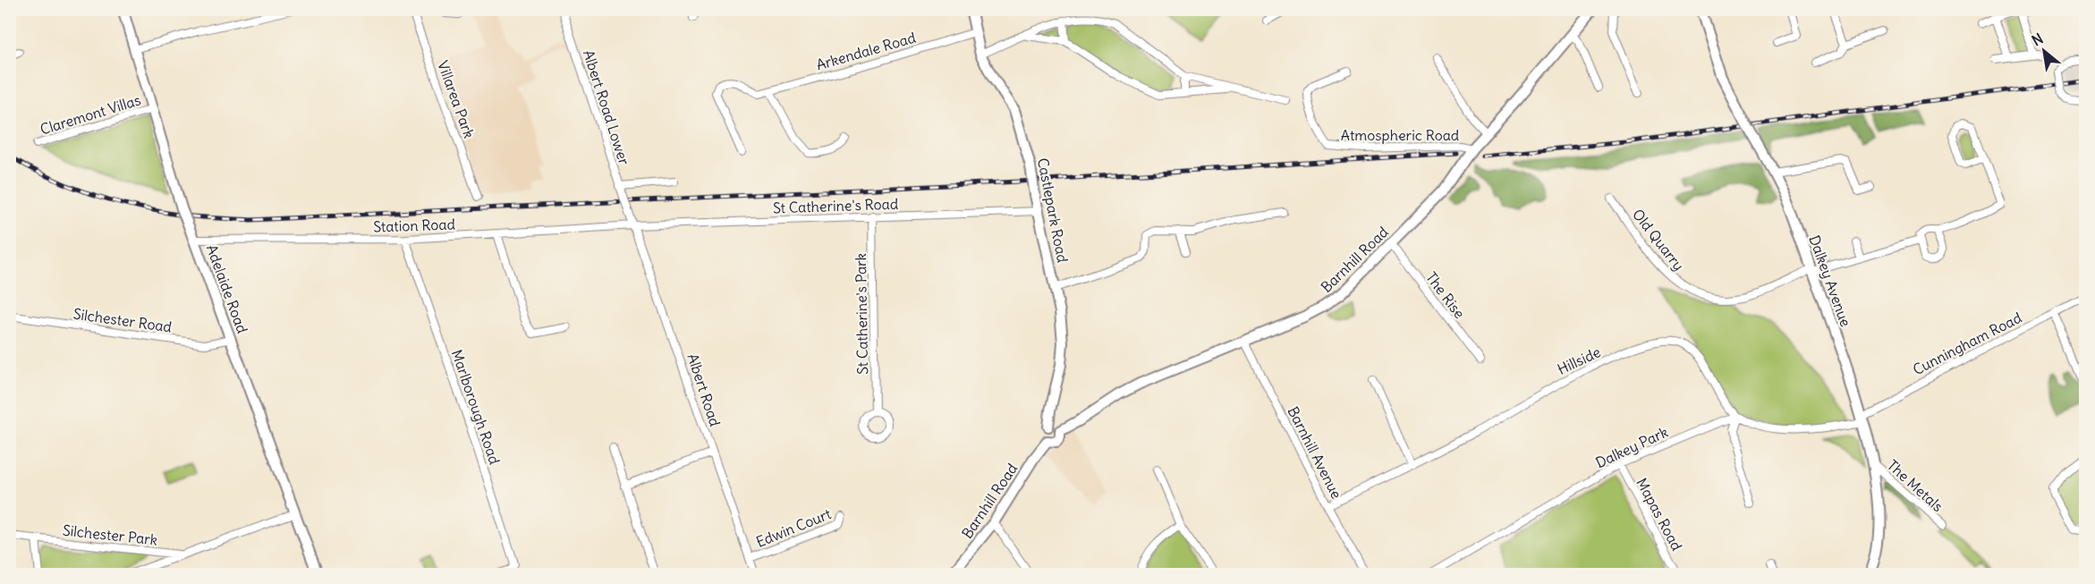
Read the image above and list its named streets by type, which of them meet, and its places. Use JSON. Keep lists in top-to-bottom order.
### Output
{
  "streets": {
    "street": [
      "Arkendale Road",
      "Villarea Park",
      "Albert Road Lower",
      "Claremont Villas",
      "Atmospheric Road",
      "St Catherine's Road",
      "Castlepark Road",
      "Station Road",
      "Old Quarry",
      "Barnhill Road",
      "Dalkey Avenue",
      "Adelaide Road",
      "The Rise",
      "St Catherine's Park",
      "Silchester Road",
      "Cunningham Road",
      "Hillside",
      "Albert Road",
      "Marlborough Road",
      "Dalkey Park",
      "Barnhill Avenue",
      "The Metals",
      "Mapas Road",
      "Edwin Court",
      "Silchester Park"
    ]
  },
  "crossings": [
    ["Arkendale Road", "Castlepark Road"],
    ["Albert Road Lower", "Albert Road"],
    ["Claremont Villas", "Adelaide Road"],
    ["Atmospheric Road", "Barnhill Road"],
    ["St Catherine's Road", "Castlepark Road"],
    ["St Catherine's Road", "Station Road"],
    ["St Catherine's Road", "St Catherine's Park"],
    ["St Catherine's Road", "Albert Road"],
    ["Castlepark Road", "Barnhill Road"],
    ["Station Road", "Adelaide Road"],
    ["Station Road", "Albert Road"],
    ["Station Road", "Marlborough Road"],
    ["Old Quarry", "Dalkey Avenue"],
    ["Barnhill Road", "The Rise"],
    ["Barnhill Road", "Barnhill Avenue"],
    ["Dalkey Avenue", "Cunningham Road"],
    ["Dalkey Avenue", "The Metals"],
    ["Adelaide Road", "Silchester Road"],
    ["Adelaide Road", "Silchester Park"],
    ["Hillside", "Dalkey Park"],
    ["Hillside", "Barnhill Avenue"],
    ["Albert Road", "Edwin Court"],
    ["Dalkey Park", "Mapas Road"]
  ],
  "north": "top left"
}
